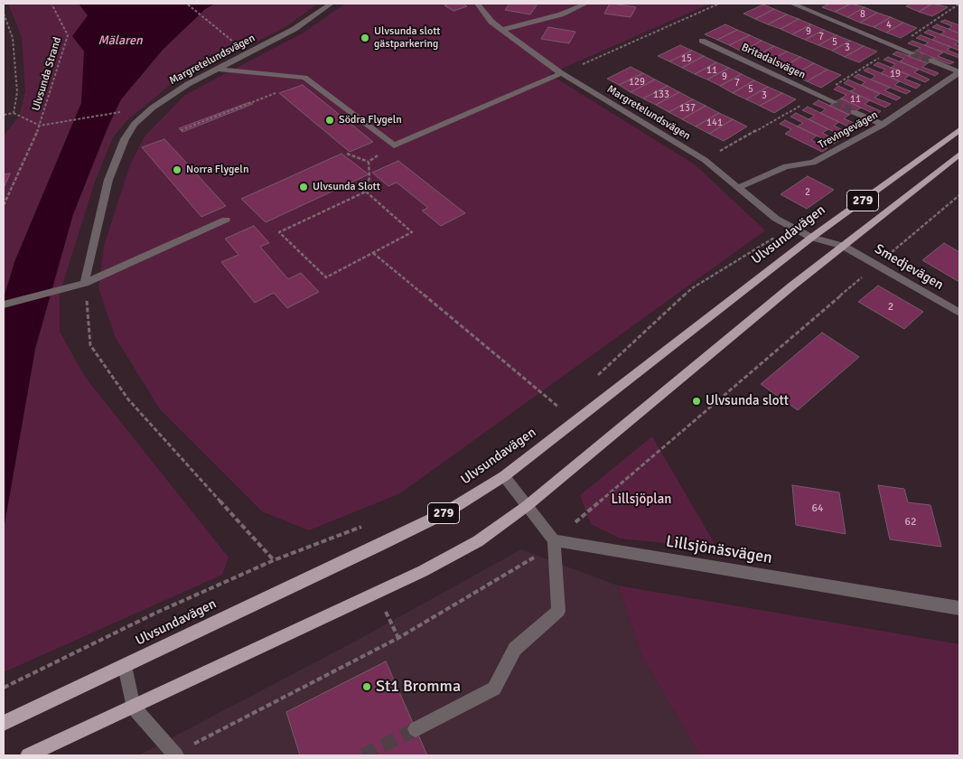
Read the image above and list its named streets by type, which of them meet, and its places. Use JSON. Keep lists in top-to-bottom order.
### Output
{
  "streets": {
    "main road": ["279", "Ulvsundavägen"],
    "street": [
      "Margretelundsvägen",
      "Britadalsvägen",
      "Trevingevägen",
      "Smedjevägen",
      "Lillsjönäsvägen"
    ],
    "path": ["Ulvsunda Strand"]
  },
  "crossings": [
    ["Margretelundsvägen", "Trevingevägen"],
    ["Margretelundsvägen", "Ulvsundavägen"],
    ["Margretelundsvägen", "Smedjevägen"],
    ["279", "Smedjevägen"],
    ["Ulvsundavägen", "Smedjevägen"]
  ],
  "water": ["Mälaren"],
  "parks": ["Lillsjöplan"],
  "places": [
    "Ulvsunda slott gästparkering",
    "Södra Flygeln",
    "Norra Flygeln",
    "Ulvsunda Slott",
    "Ulvsunda slott",
    "St1 Bromma"
  ],
  "house_numbers": [
    "8",
    "4",
    "9",
    "7",
    "5",
    "3",
    "15",
    "11",
    "19",
    "9",
    "129",
    "7",
    "5",
    "133",
    "3",
    "11",
    "137",
    "141",
    "2",
    "2",
    "64",
    "62"
  ]
}
